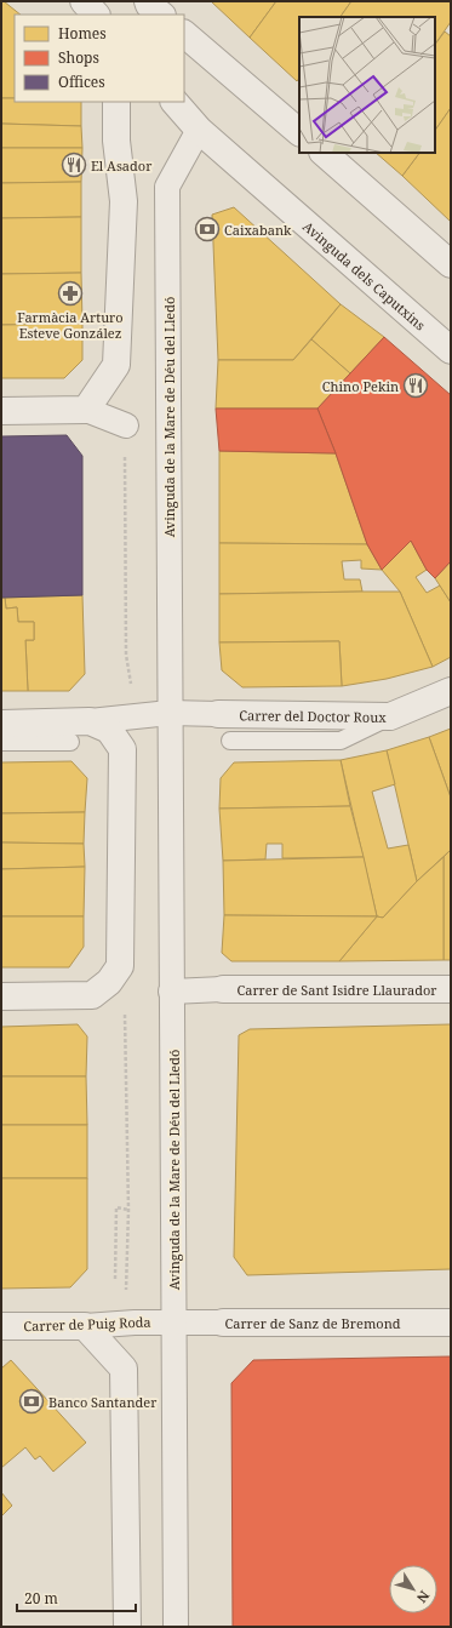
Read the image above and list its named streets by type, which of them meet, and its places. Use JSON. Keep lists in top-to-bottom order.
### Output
{
  "streets": {
    "street": [
      "Avinguda dels Caputxins",
      "Avinguda de la Mare de Déu del Lledó",
      "Carrer del Doctor Roux",
      "Carrer de Sant Isidre Llaurador",
      "Carrer de Sanz de Bremond",
      "Carrer de Puig Roda"
    ]
  },
  "crossings": [
    ["Avinguda dels Caputxins", "Avinguda de la Mare de Déu del Lledó"],
    ["Avinguda de la Mare de Déu del Lledó", "Carrer del Doctor Roux"],
    ["Avinguda de la Mare de Déu del Lledó", "Carrer de Sanz de Bremond"],
    ["Avinguda de la Mare de Déu del Lledó", "Carrer de Puig Roda"],
    ["Carrer de Sanz de Bremond", "Carrer de Puig Roda"]
  ],
  "places": {
    "restaurant": ["El Asador", "Chino Pekin"],
    "bank": ["Caixabank", "Banco Santander"],
    "pharmacy": ["Farmàcia Arturo Esteve González"]
  },
  "legend": ["Homes", "Shops", "Offices"],
  "scale_bar": "20 m",
  "north": "bottom right"
}
